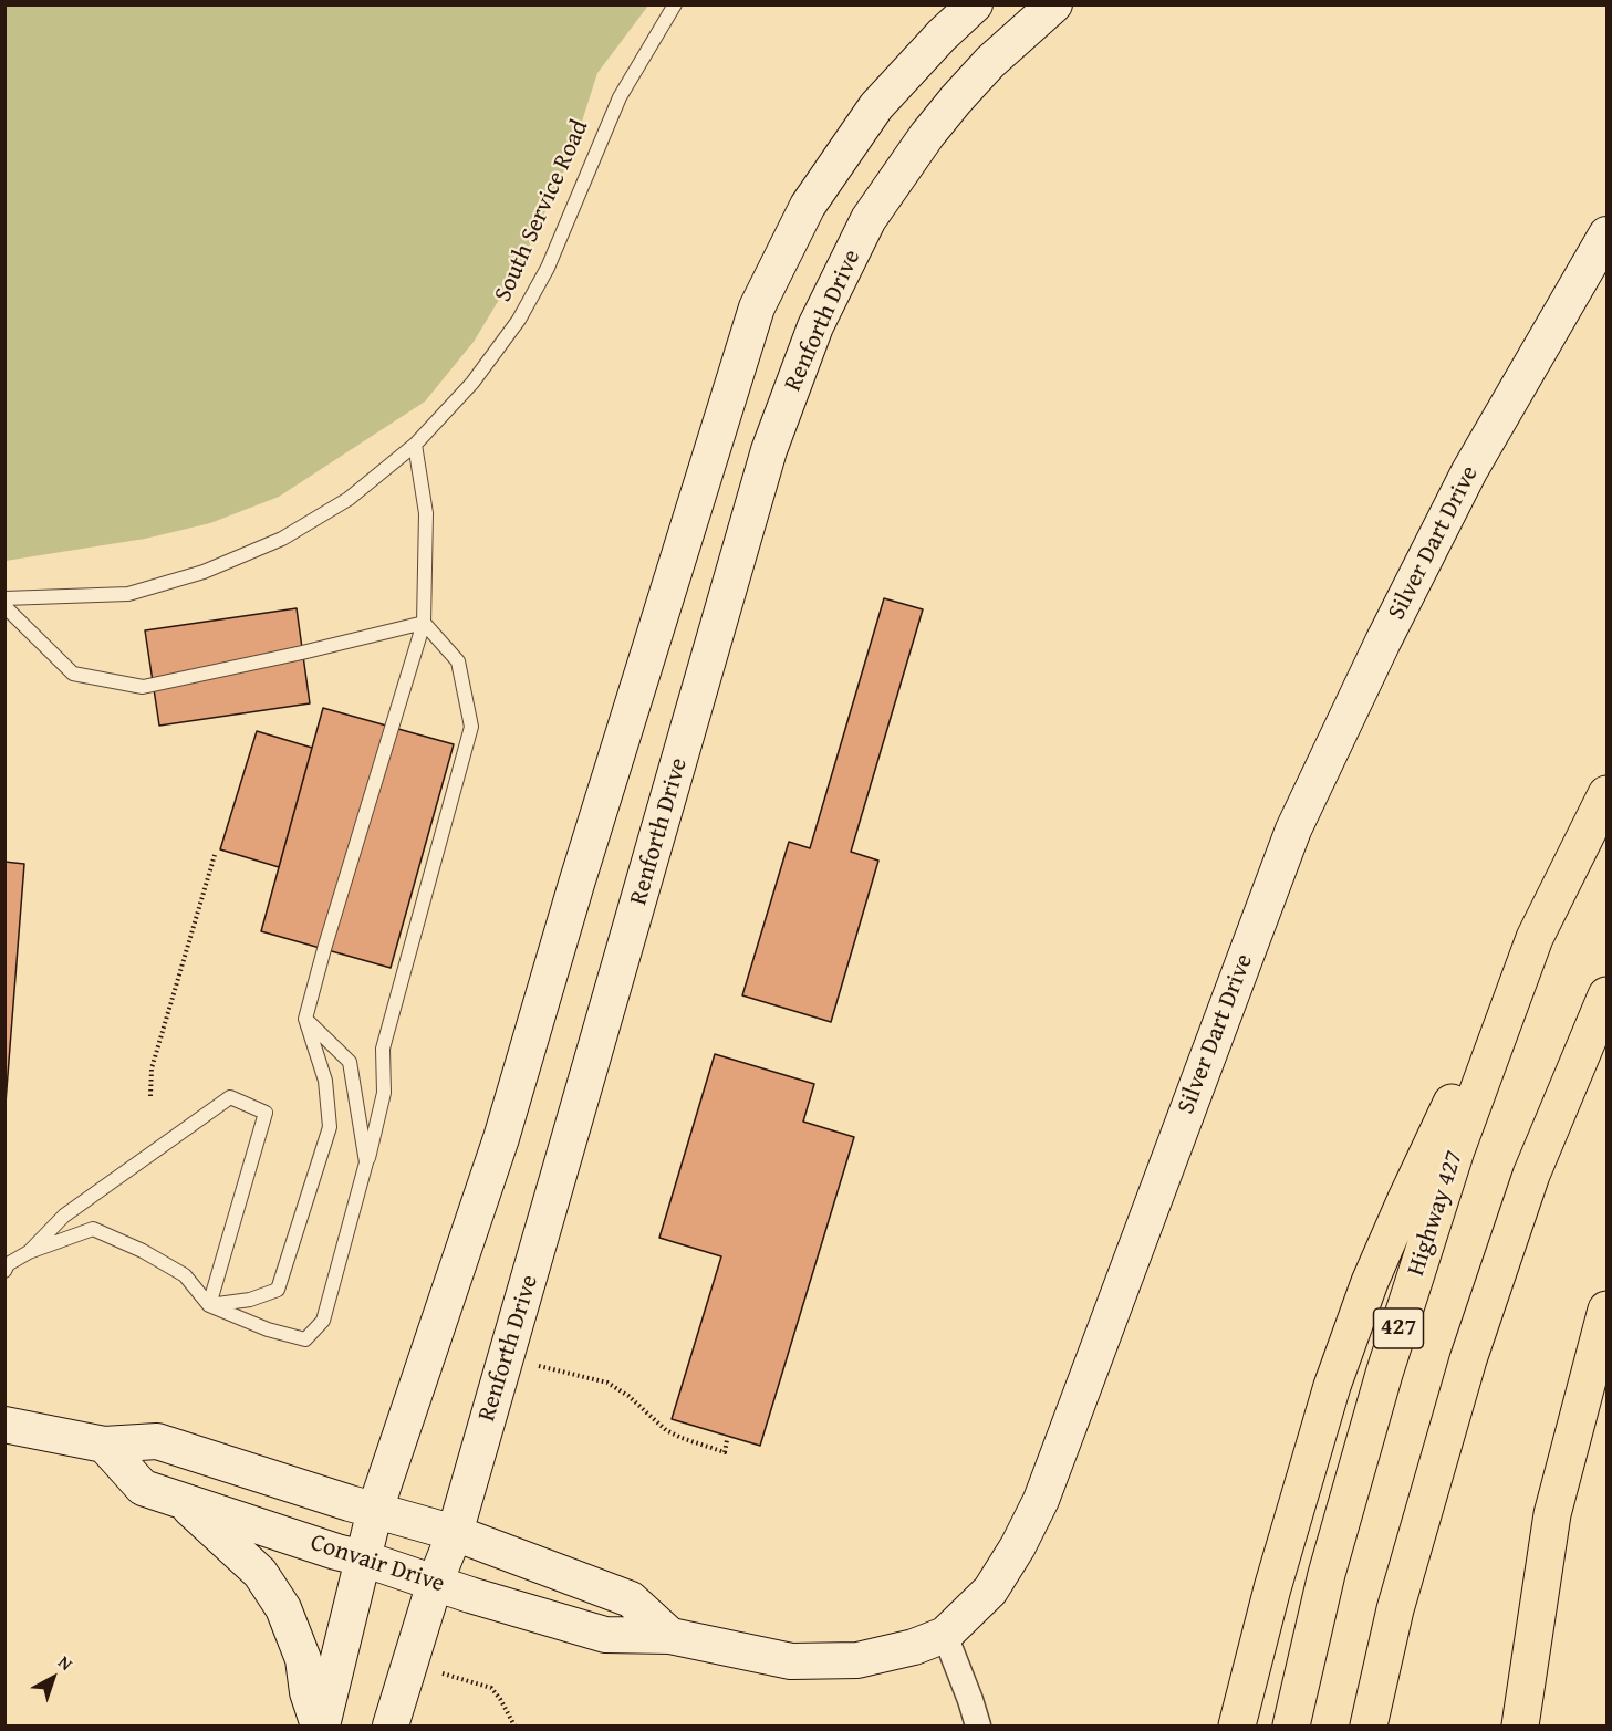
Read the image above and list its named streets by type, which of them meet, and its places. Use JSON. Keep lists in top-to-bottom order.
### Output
{
  "streets": {
    "highway": ["Highway 427", "427"],
    "main road": ["Renforth Drive", "Silver Dart Drive", "Convair Drive"],
    "lane": ["South Service Road"]
  },
  "crossings": [
    ["Renforth Drive", "Convair Drive"],
    ["Silver Dart Drive", "Convair Drive"]
  ],
  "north": "top right"
}
